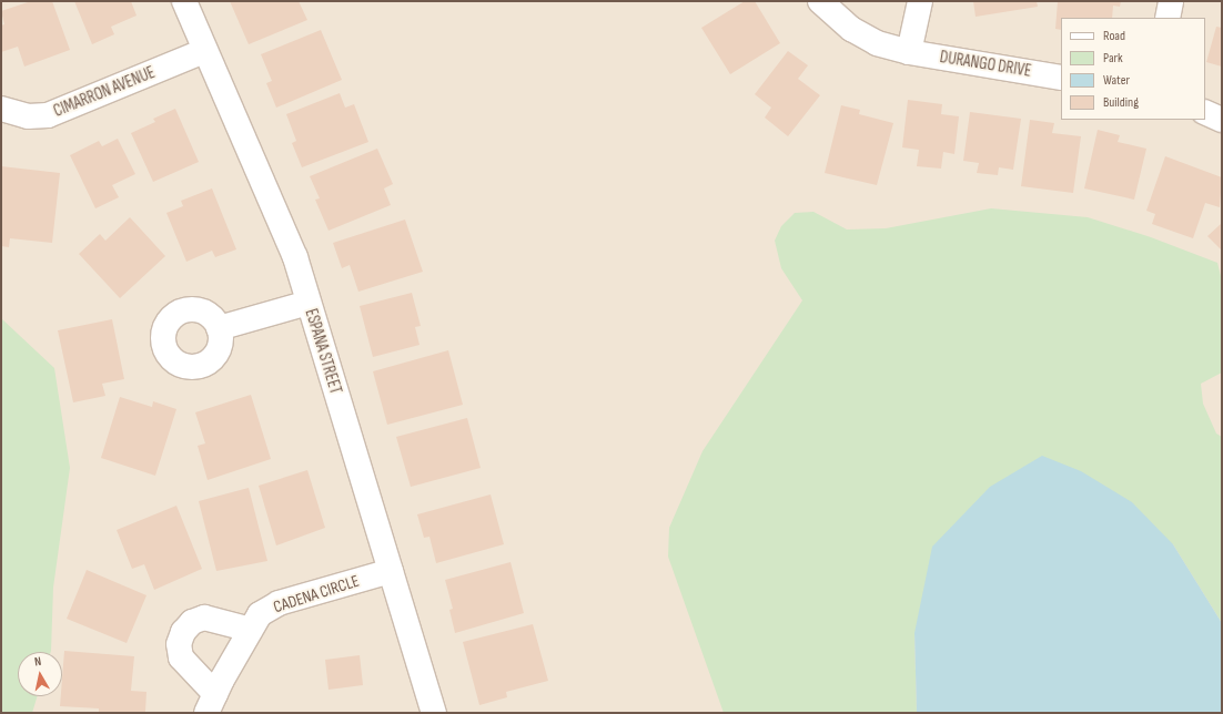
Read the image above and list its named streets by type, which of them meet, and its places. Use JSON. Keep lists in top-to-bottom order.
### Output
{
  "streets": {
    "street": [
      "DURANGO DRIVE",
      "CIMARRON AVENUE",
      "ESPANA STREET",
      "CADENA CIRCLE"
    ]
  },
  "crossings": [
    ["CIMARRON AVENUE", "ESPANA STREET"],
    ["ESPANA STREET", "CADENA CIRCLE"]
  ],
  "legend": [
    "Road",
    "Park",
    "Water",
    "Building"
  ],
  "north": "top"
}
